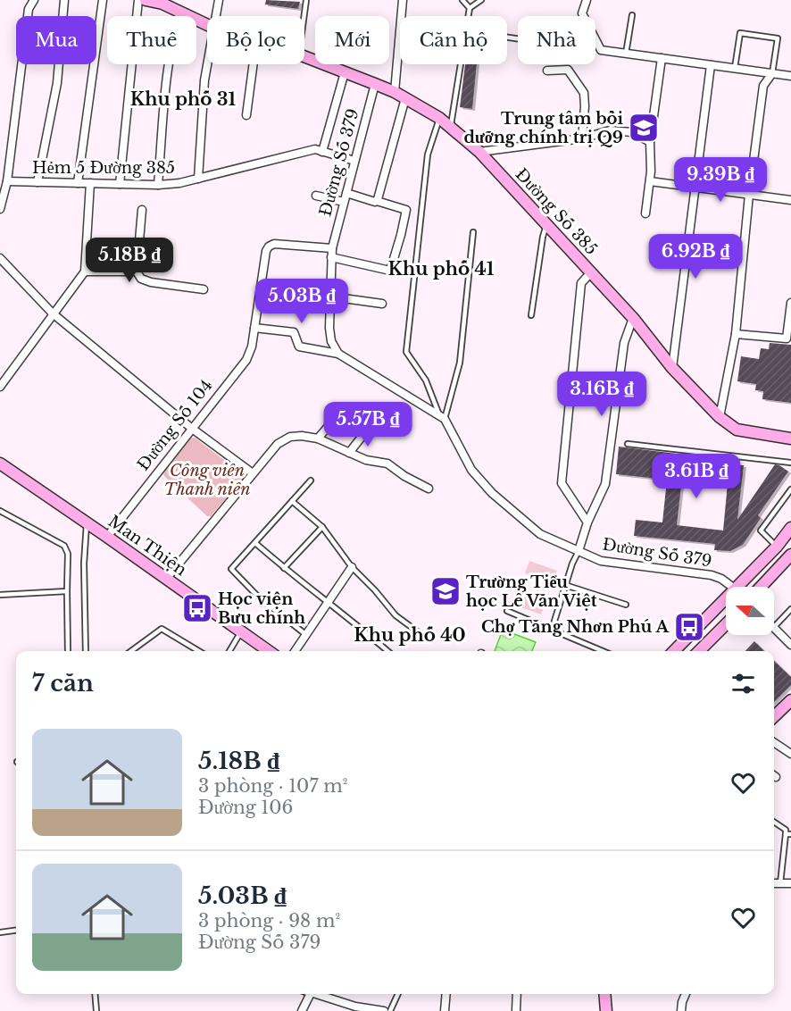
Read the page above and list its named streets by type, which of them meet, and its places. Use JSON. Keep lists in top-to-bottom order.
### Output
{
  "streets": {
    "street": [
      "Đường Số 379",
      "Hẻm 5 Đường 385",
      "Đường Số 385",
      "Đường Số 104",
      "Man Thiện"
    ]
  },
  "crossings": [
    ["Đường Số 379", "Hẻm 5 Đường 385"],
    ["Đường Số 379", "Đường Số 385"],
    ["Đường Số 104", "Man Thiện"]
  ],
  "districts": ["Khu phố 31", "Khu phố 41", "Khu phố 40"],
  "parks": ["Công viên Thanh niên"],
  "places": {
    "school or university": ["Trung tâm bồi dưỡng chính trị Q9", "Trường Tiểu học Lê Văn Việt"],
    "bus stop": ["Học viện Bưu chính", "Chợ Tăng Nhơn Phú A"]
  },
  "north": "left",
  "page": {
    "chip": [
      "Mua",
      "Thuê",
      "Bộ lọc",
      "Mới",
      "Căn hộ",
      "Nhà"
    ],
    "price": [
      "9.39B ₫",
      "6.92B ₫",
      "5.18B ₫",
      "5.03B ₫",
      "3.16B ₫",
      "5.57B ₫",
      "3.61B ₫"
    ],
    "heading": "7 căn",
    "list": [
      {
        "name": "5.18B ₫",
        "note": "3 phòng · 107 m² · Đường 106"
      },
      {
        "name": "5.03B ₫",
        "note": "3 phòng · 98 m² · Đường Số 379"
      }
    ]
  }
}
